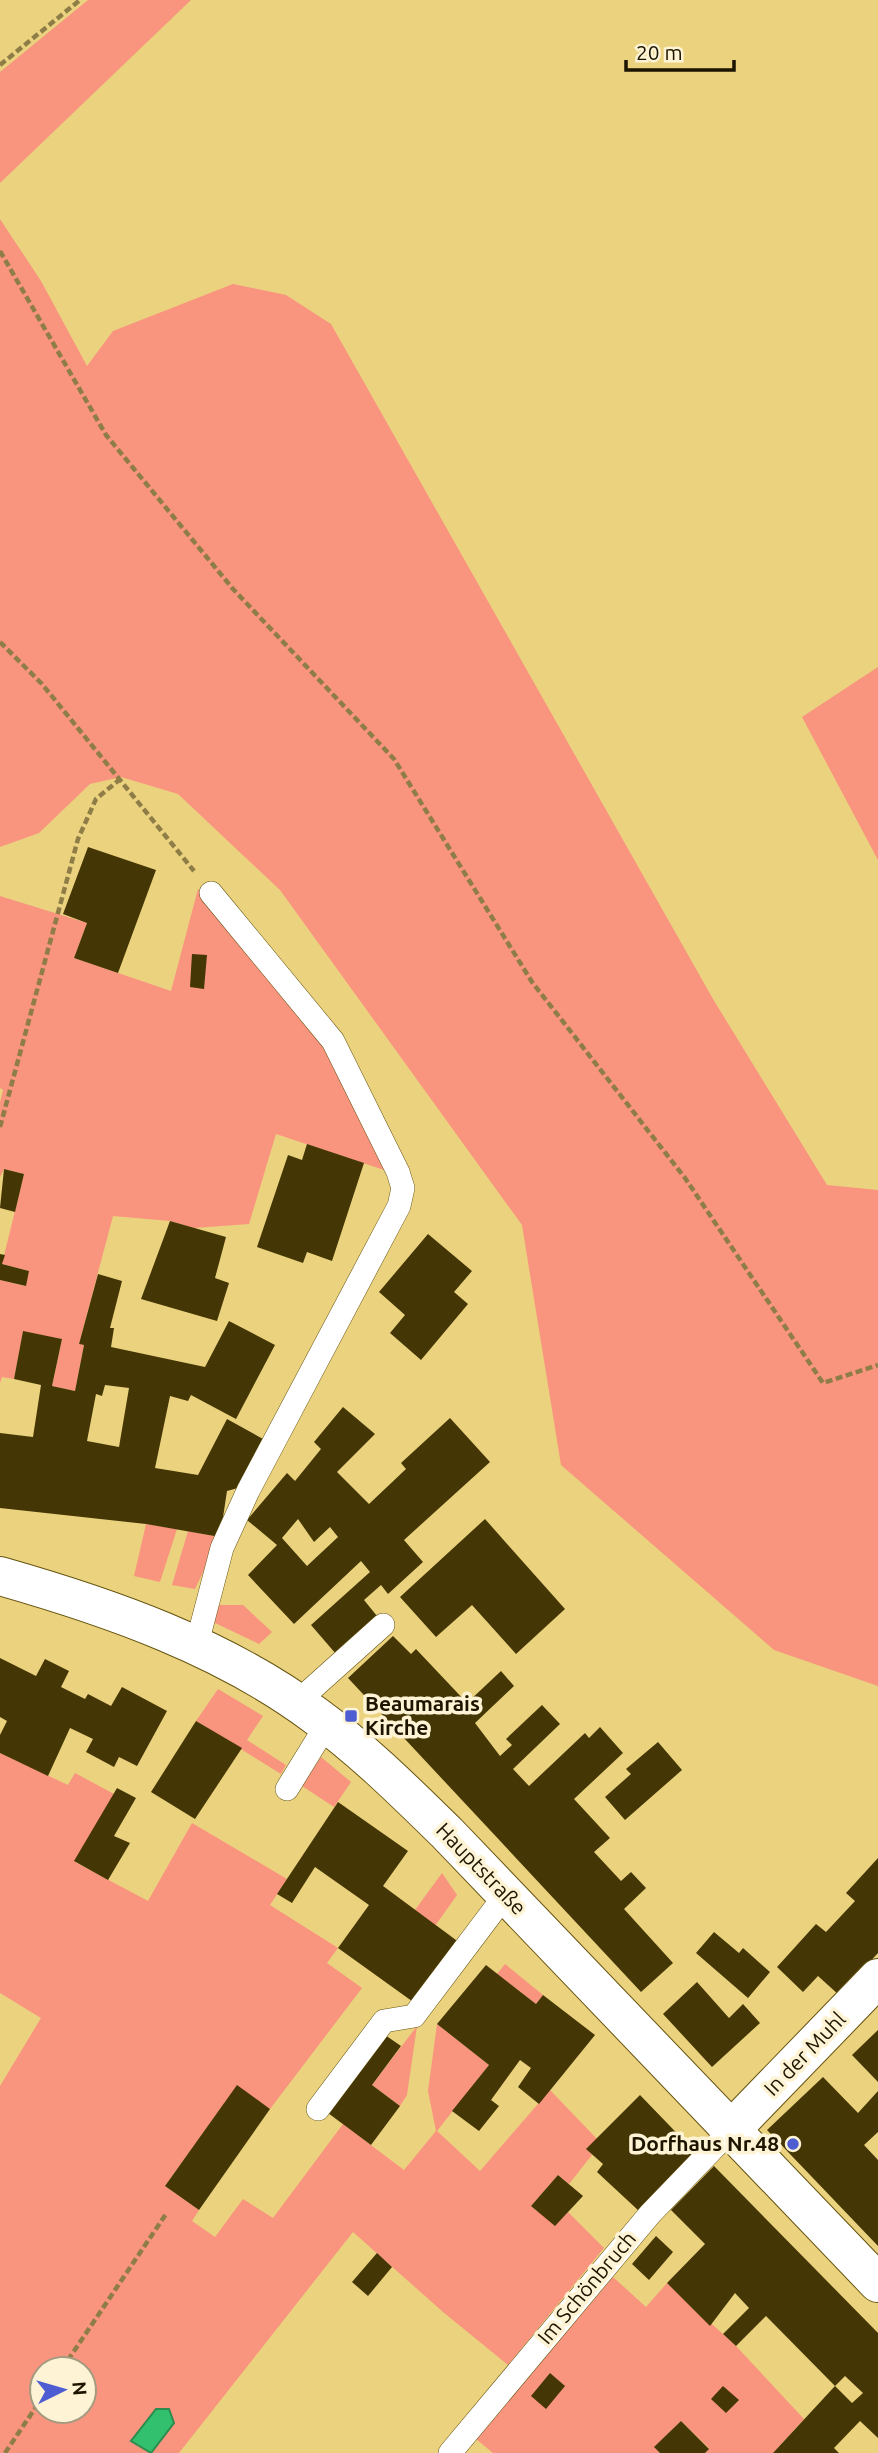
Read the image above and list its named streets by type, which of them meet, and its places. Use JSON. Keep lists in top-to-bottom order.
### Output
{
  "streets": {
    "street": ["Hauptstraße", "In der Muhl"],
    "lane": ["Im Schönbruch"]
  },
  "crossings": [
    ["Hauptstraße", "In der Muhl"],
    ["Hauptstraße", "Im Schönbruch"],
    ["In der Muhl", "Im Schönbruch"]
  ],
  "places": {
    "transit": ["Beaumarais Kirche"],
    "other": ["Dorfhaus Nr.48"]
  },
  "scale_bar": "20 m",
  "north": "right"
}
